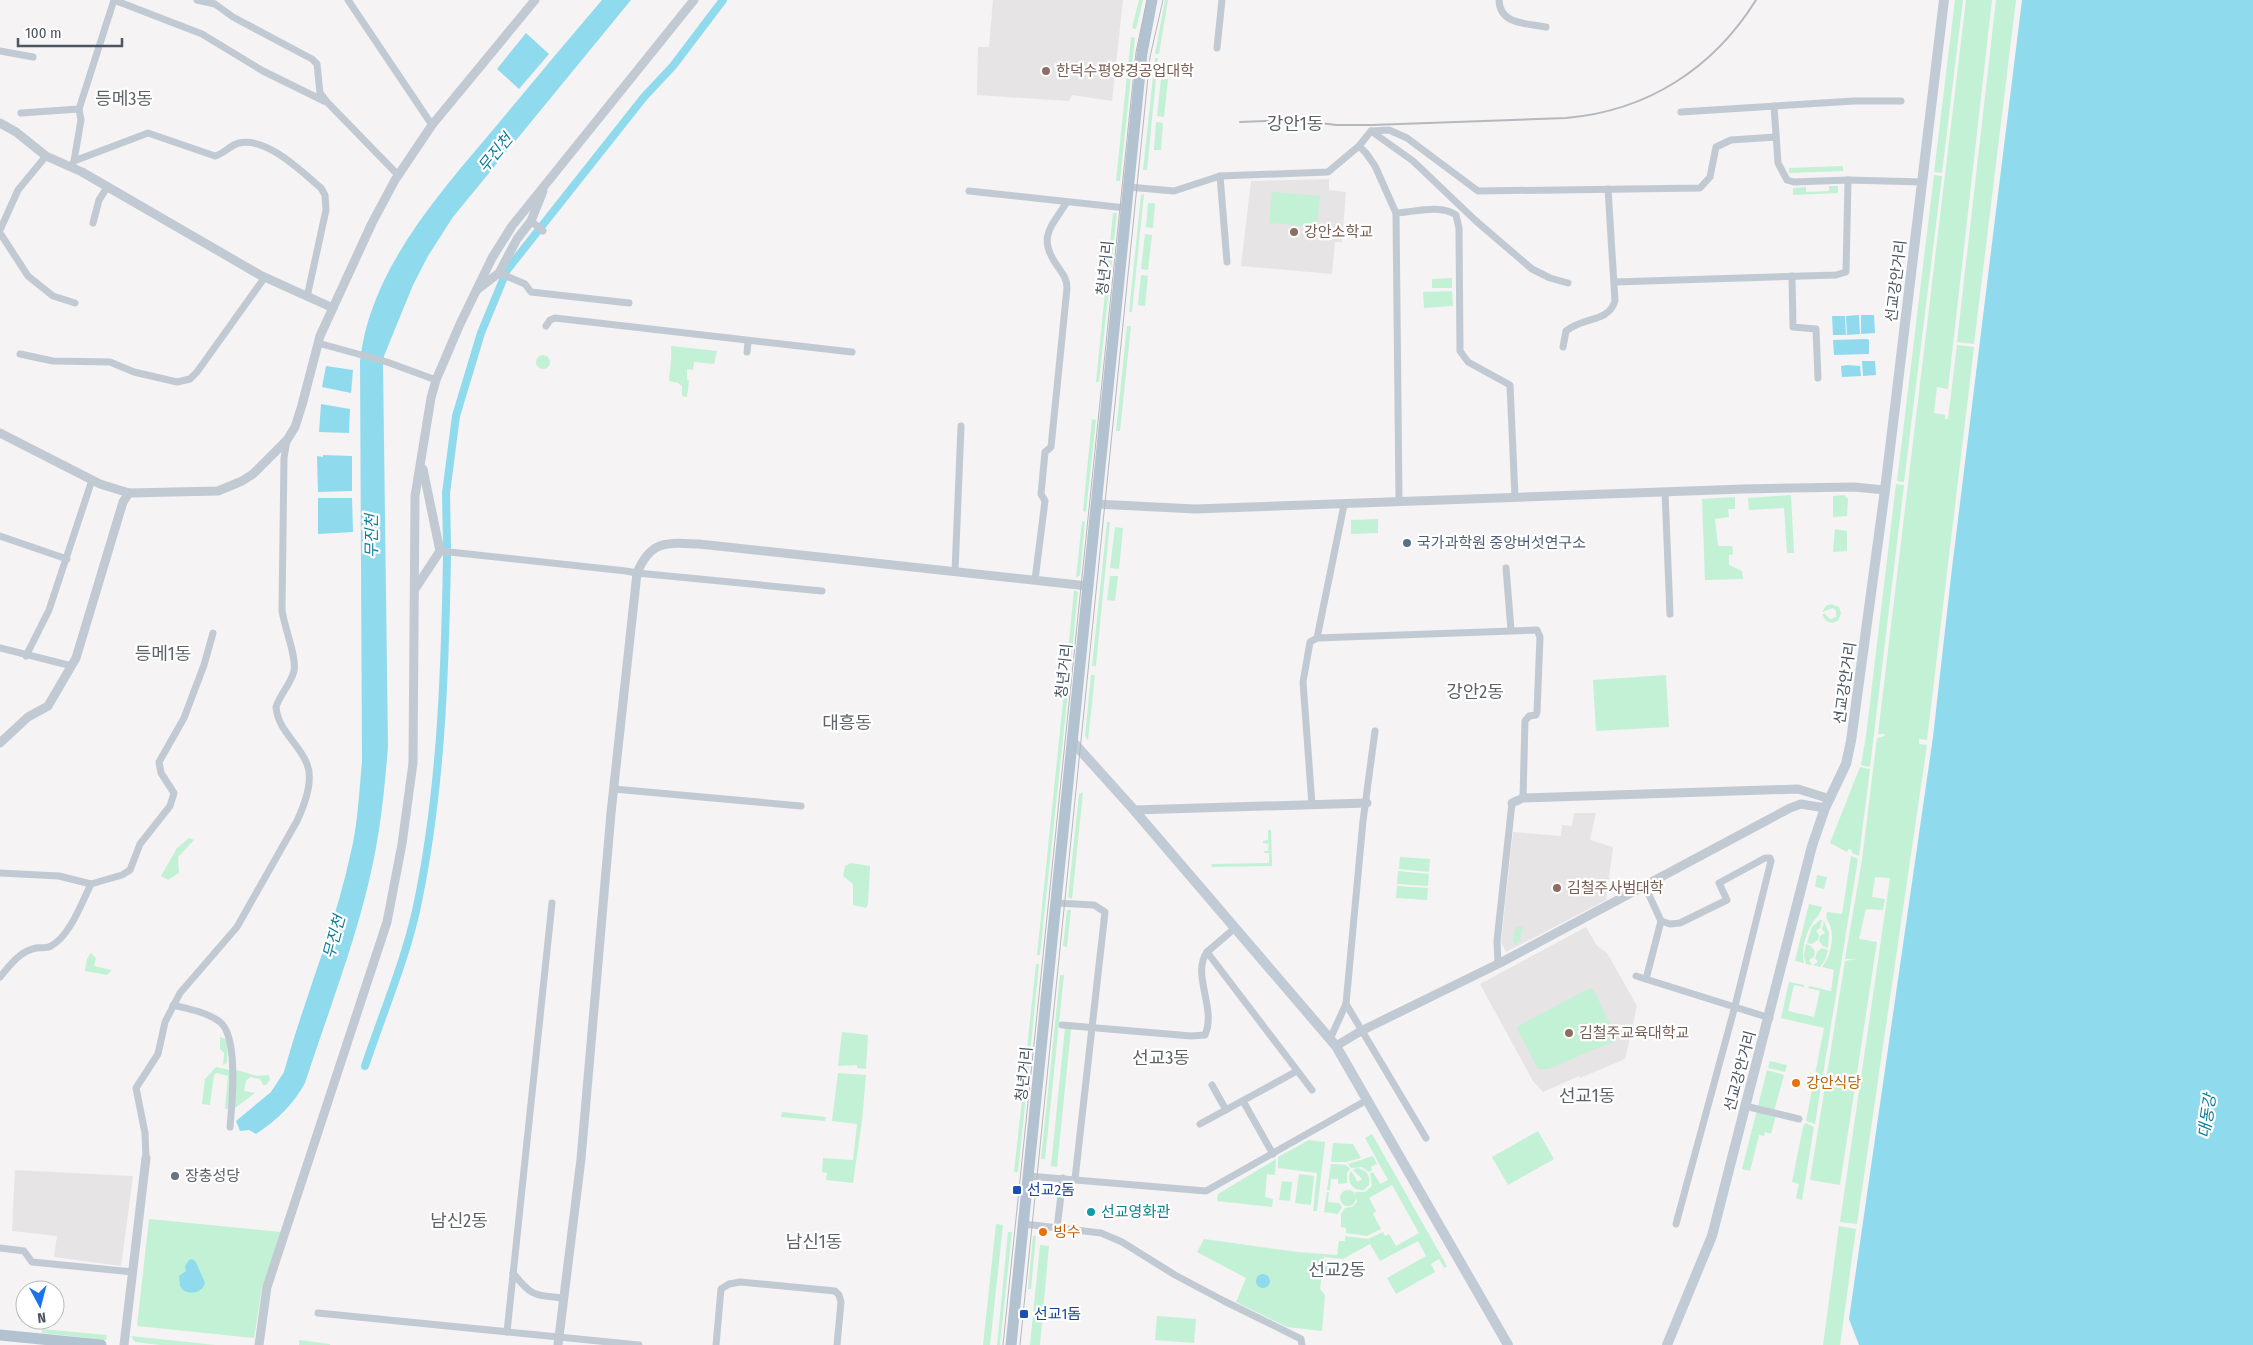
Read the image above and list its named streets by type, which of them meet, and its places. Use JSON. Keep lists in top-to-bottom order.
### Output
{
  "streets": {
    "main road": ["청년거리", "선교강안거리"]
  },
  "districts": [
    "등메3동",
    "강안1동",
    "등메1동",
    "강안2동",
    "대흥동",
    "선교3동",
    "선교1동",
    "남신2동",
    "남신1동",
    "선교2동"
  ],
  "water": ["무진천", "대동강"],
  "places": {
    "other": [
      "한덕수평양경공업대학",
      "강안소학교",
      "국가과학원 중앙버섯연구소",
      "김철주사범대학",
      "김철주교육대학교",
      "강안식당",
      "장충성당",
      "선교영화관",
      "빙수"
    ],
    "transit": ["선교2돔", "선교1돔"]
  },
  "scale_bar": "100 m",
  "north": "bottom"
}
